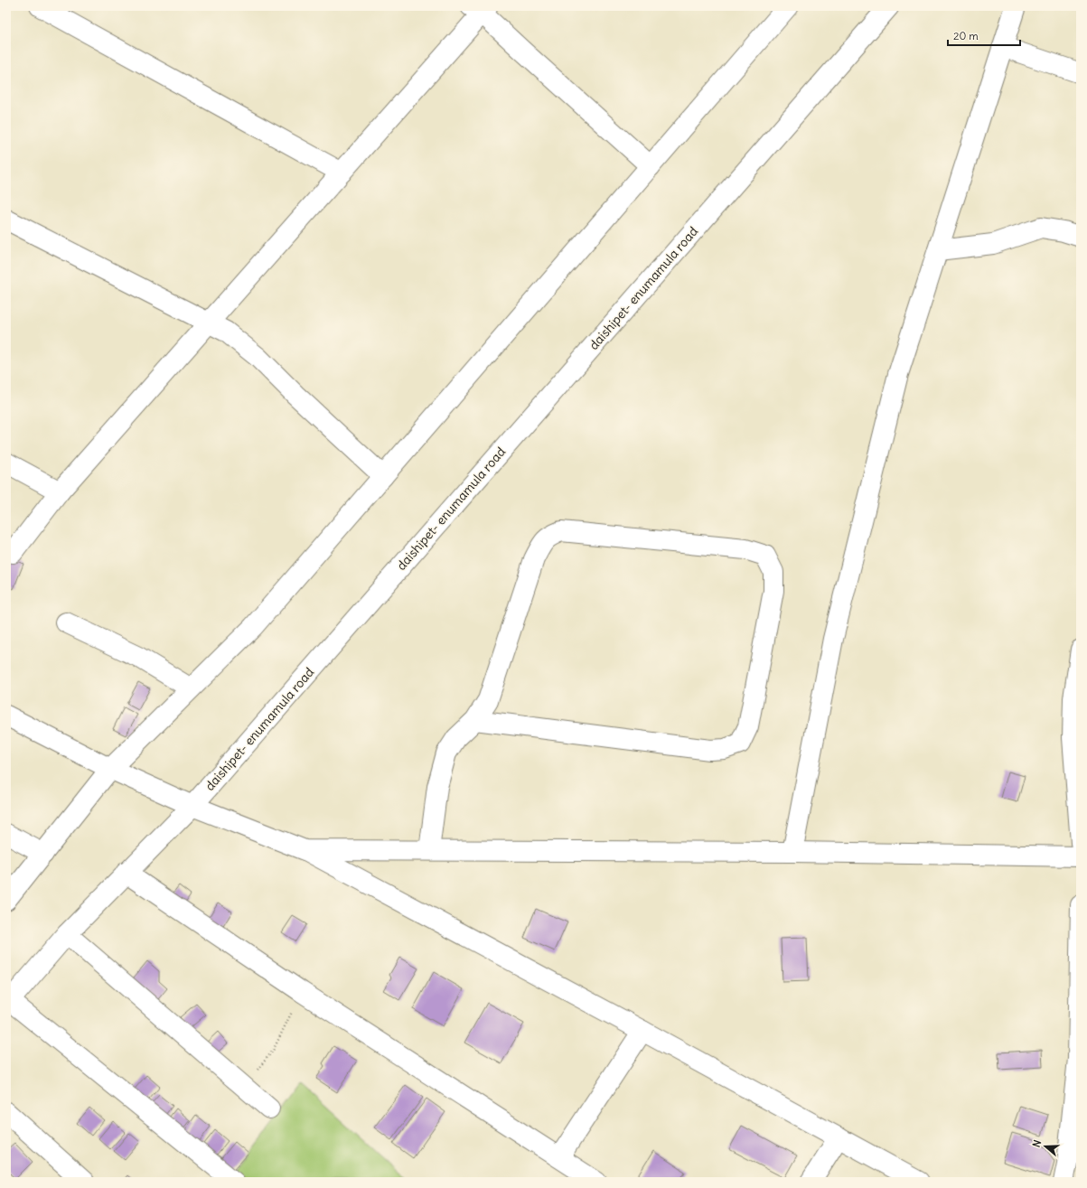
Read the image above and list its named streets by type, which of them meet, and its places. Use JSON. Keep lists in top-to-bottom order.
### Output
{
  "streets": {
    "street": ["daishipet- enumamula road"]
  },
  "scale_bar": "20 m",
  "north": "left"
}
